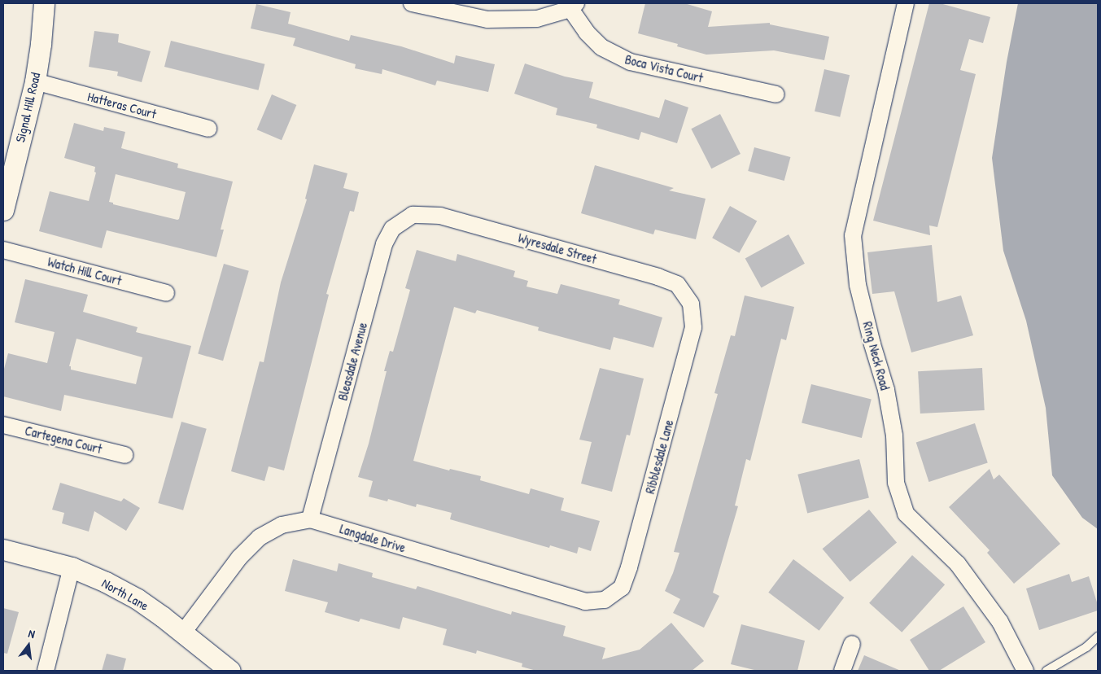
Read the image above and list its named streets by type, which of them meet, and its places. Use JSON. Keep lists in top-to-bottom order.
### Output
{
  "streets": {
    "street": [
      "Boca Vista Court",
      "Hatteras Court",
      "Signal Hill Road",
      "Wyresdale Street",
      "Watch Hill Court",
      "Ring Neck Road",
      "Bleasdale Avenue",
      "Cartegena Court",
      "Ribblesdale Lane",
      "Langdale Drive",
      "North Lane"
    ]
  },
  "crossings": [
    ["Hatteras Court", "Signal Hill Road"],
    ["Wyresdale Street", "Bleasdale Avenue"],
    ["Wyresdale Street", "Ribblesdale Lane"],
    ["Bleasdale Avenue", "Langdale Drive"],
    ["Ribblesdale Lane", "Langdale Drive"],
    ["Langdale Drive", "North Lane"]
  ],
  "north": "top"
}
